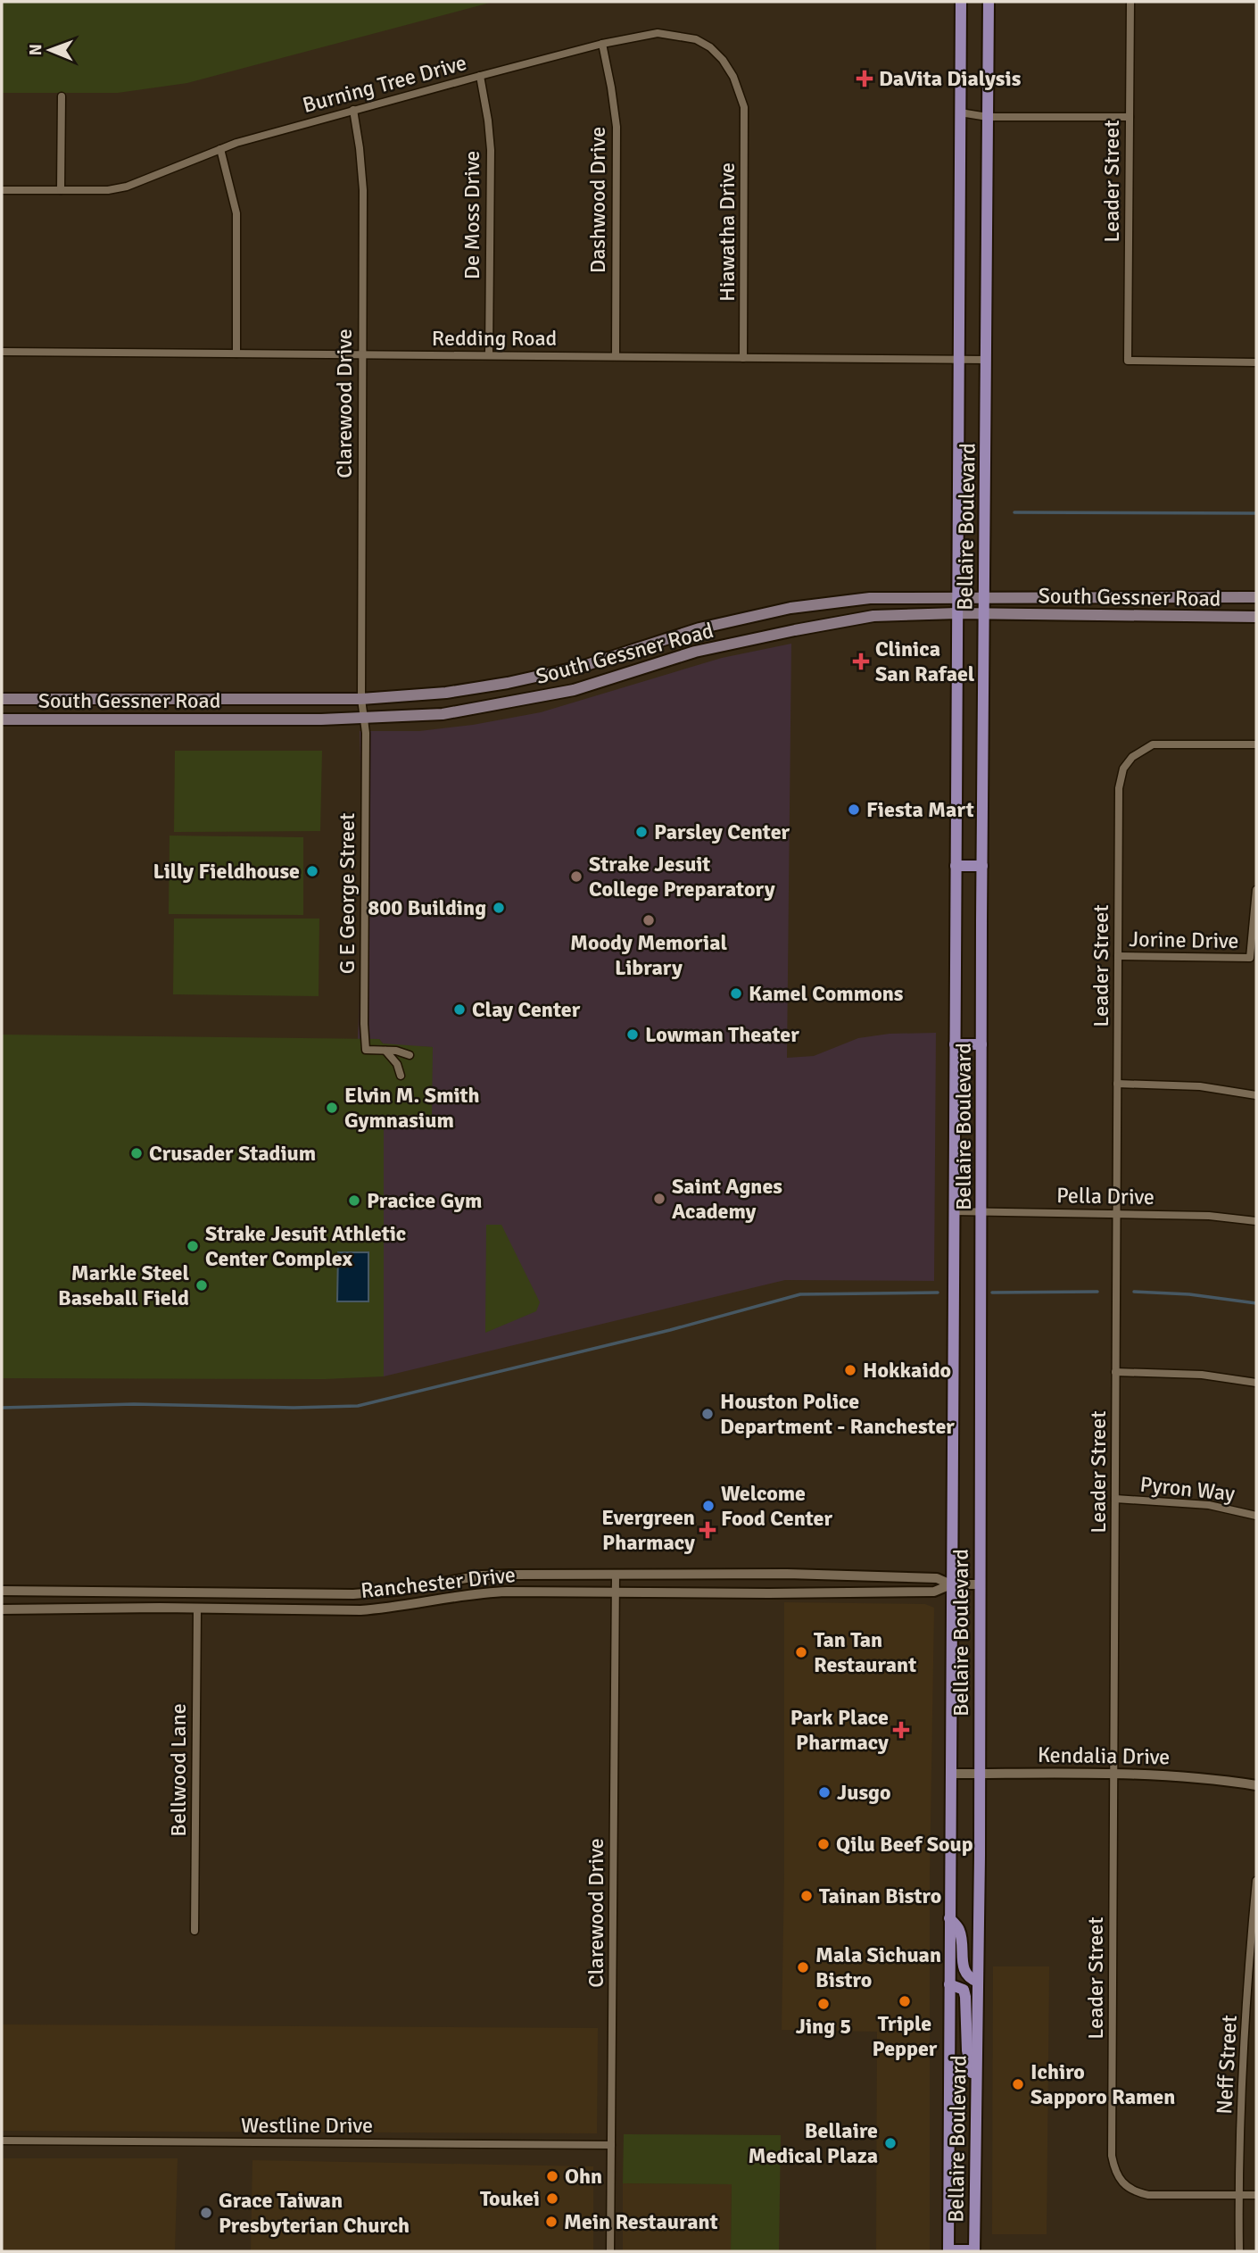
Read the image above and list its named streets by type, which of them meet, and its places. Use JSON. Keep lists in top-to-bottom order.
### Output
{
  "streets": {
    "main road": ["Bellaire Boulevard", "South Gessner Road"],
    "street": [
      "Burning Tree Drive",
      "Leader Street",
      "Dashwood Drive",
      "De Moss Drive",
      "Hiawatha Drive",
      "Redding Road",
      "Clarewood Drive",
      "G E George Street",
      "Jorine Drive",
      "Pella Drive",
      "Pyron Way",
      "Ranchester Drive",
      "Kendalia Drive",
      "Bellwood Lane",
      "Neff Street",
      "Westline Drive"
    ]
  },
  "crossings": [
    ["Burning Tree Drive", "Dashwood Drive"],
    ["Burning Tree Drive", "De Moss Drive"],
    ["Burning Tree Drive", "Hiawatha Drive"],
    ["Burning Tree Drive", "Clarewood Drive"],
    ["Leader Street", "Jorine Drive"],
    ["Leader Street", "Pella Drive"],
    ["Leader Street", "Pyron Way"],
    ["Leader Street", "Kendalia Drive"],
    ["Leader Street", "Neff Street"],
    ["Dashwood Drive", "Redding Road"],
    ["De Moss Drive", "Redding Road"],
    ["Hiawatha Drive", "Redding Road"],
    ["Redding Road", "Clarewood Drive"],
    ["Redding Road", "Bellaire Boulevard"],
    ["Clarewood Drive", "South Gessner Road"],
    ["Clarewood Drive", "G E George Street"],
    ["Clarewood Drive", "Ranchester Drive"],
    ["Clarewood Drive", "Westline Drive"],
    ["Bellaire Boulevard", "South Gessner Road"],
    ["Bellaire Boulevard", "Pella Drive"],
    ["Bellaire Boulevard", "Ranchester Drive"],
    ["Bellaire Boulevard", "Kendalia Drive"],
    ["South Gessner Road", "G E George Street"],
    ["Ranchester Drive", "Bellwood Lane"]
  ],
  "places": {
    "health": [
      "DaVita Dialysis",
      "Clinica San Rafael",
      "Evergreen Pharmacy",
      "Park Place Pharmacy"
    ],
    "other": [
      "Fiesta Mart",
      "Parsley Center",
      "Lilly Fieldhouse",
      "Strake Jesuit College Preparatory",
      "800 Building",
      "Moody Memorial Library",
      "Kamel Commons",
      "Clay Center",
      "Lowman Theater",
      "Elvin M. Smith Gymnasium",
      "Crusader Stadium",
      "Saint Agnes Academy",
      "Pracice Gym",
      "Strake Jesuit Athletic Center Complex",
      "Markle Steel Baseball Field",
      "Hokkaido",
      "Houston Police Department - Ranchester",
      "Welcome Food Center",
      "Tan Tan Restaurant",
      "Jusgo",
      "Qilu Beef Soup",
      "Tainan Bistro",
      "Mala Sichuan Bistro",
      "Triple Pepper",
      "Jing 5",
      "Ichiro Sapporo Ramen",
      "Bellaire Medical Plaza",
      "Ohn",
      "Toukei",
      "Grace Taiwan Presbyterian Church",
      "Mein Restaurant"
    ]
  },
  "north": "left"
}
